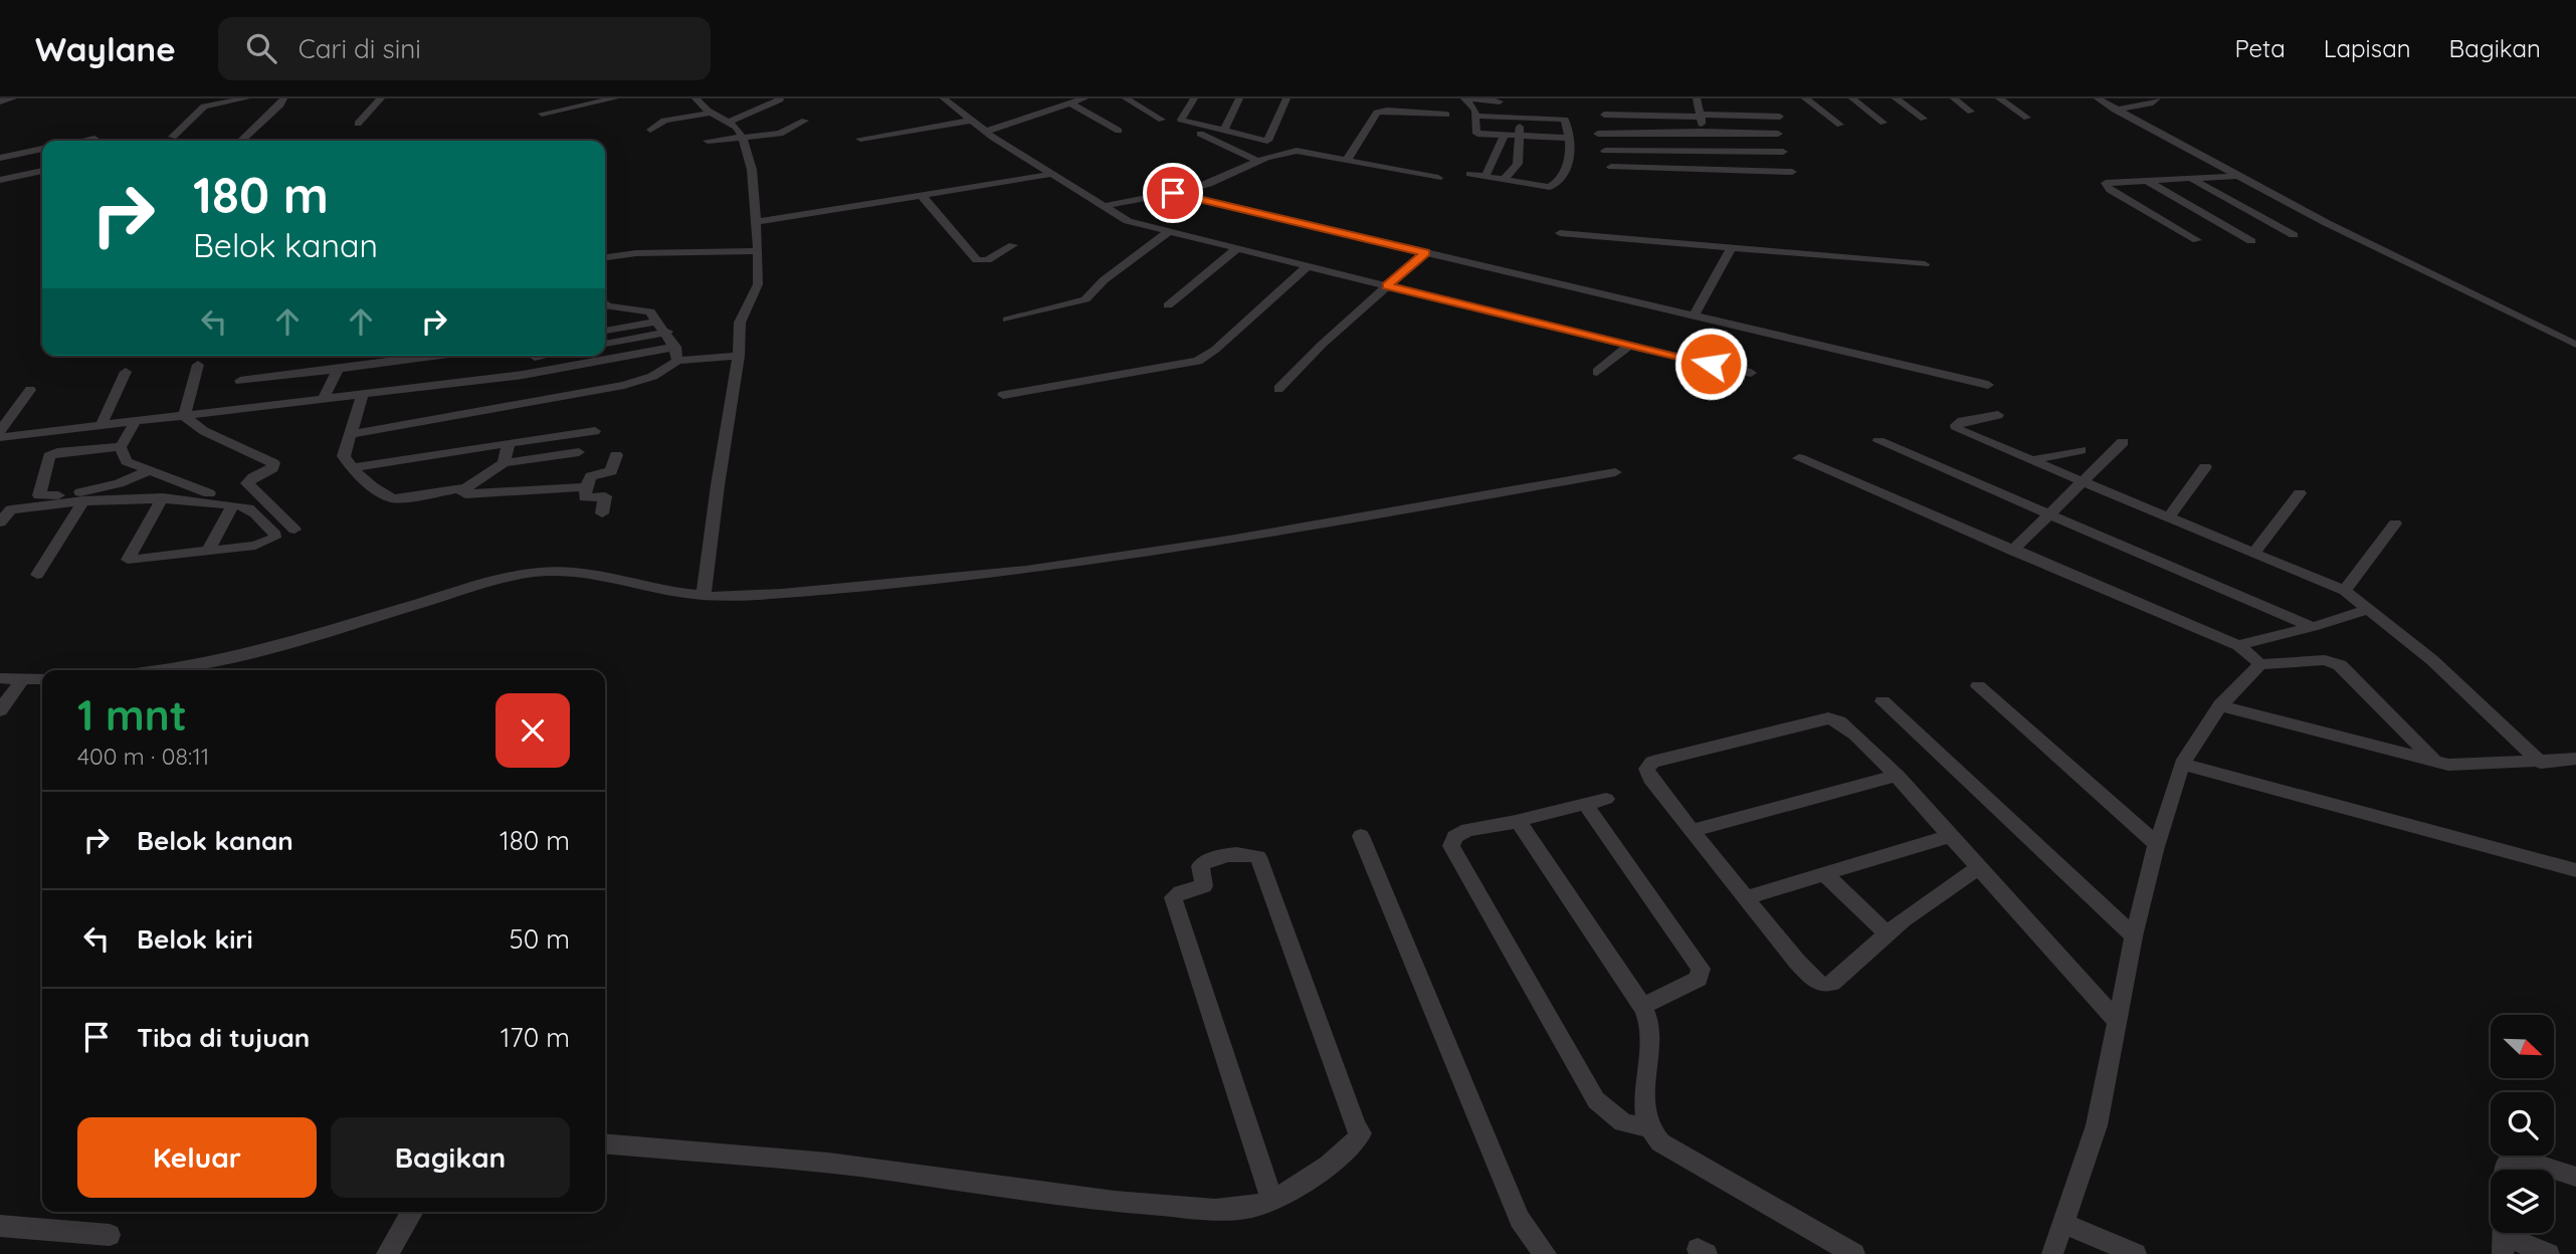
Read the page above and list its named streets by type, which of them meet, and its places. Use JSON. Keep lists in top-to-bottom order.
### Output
{
  "north": "bottom right",
  "page": {
    "header": "Waylane",
    "search": "Cari di sini",
    "nav": ["Peta", "Lapisan", "Bagikan"],
    "turn": ["180 m", "Belok kanan"],
    "heading": ["1 mnt", "400 m · 08:11"],
    "list": [
      {
        "name": "Belok kanan",
        "value": "180 m"
      },
      {
        "name": "Belok kiri",
        "value": "50 m"
      },
      {
        "name": "Tiba di tujuan",
        "value": "170 m"
      }
    ],
    "buttons": ["Keluar", "Bagikan"]
  }
}
